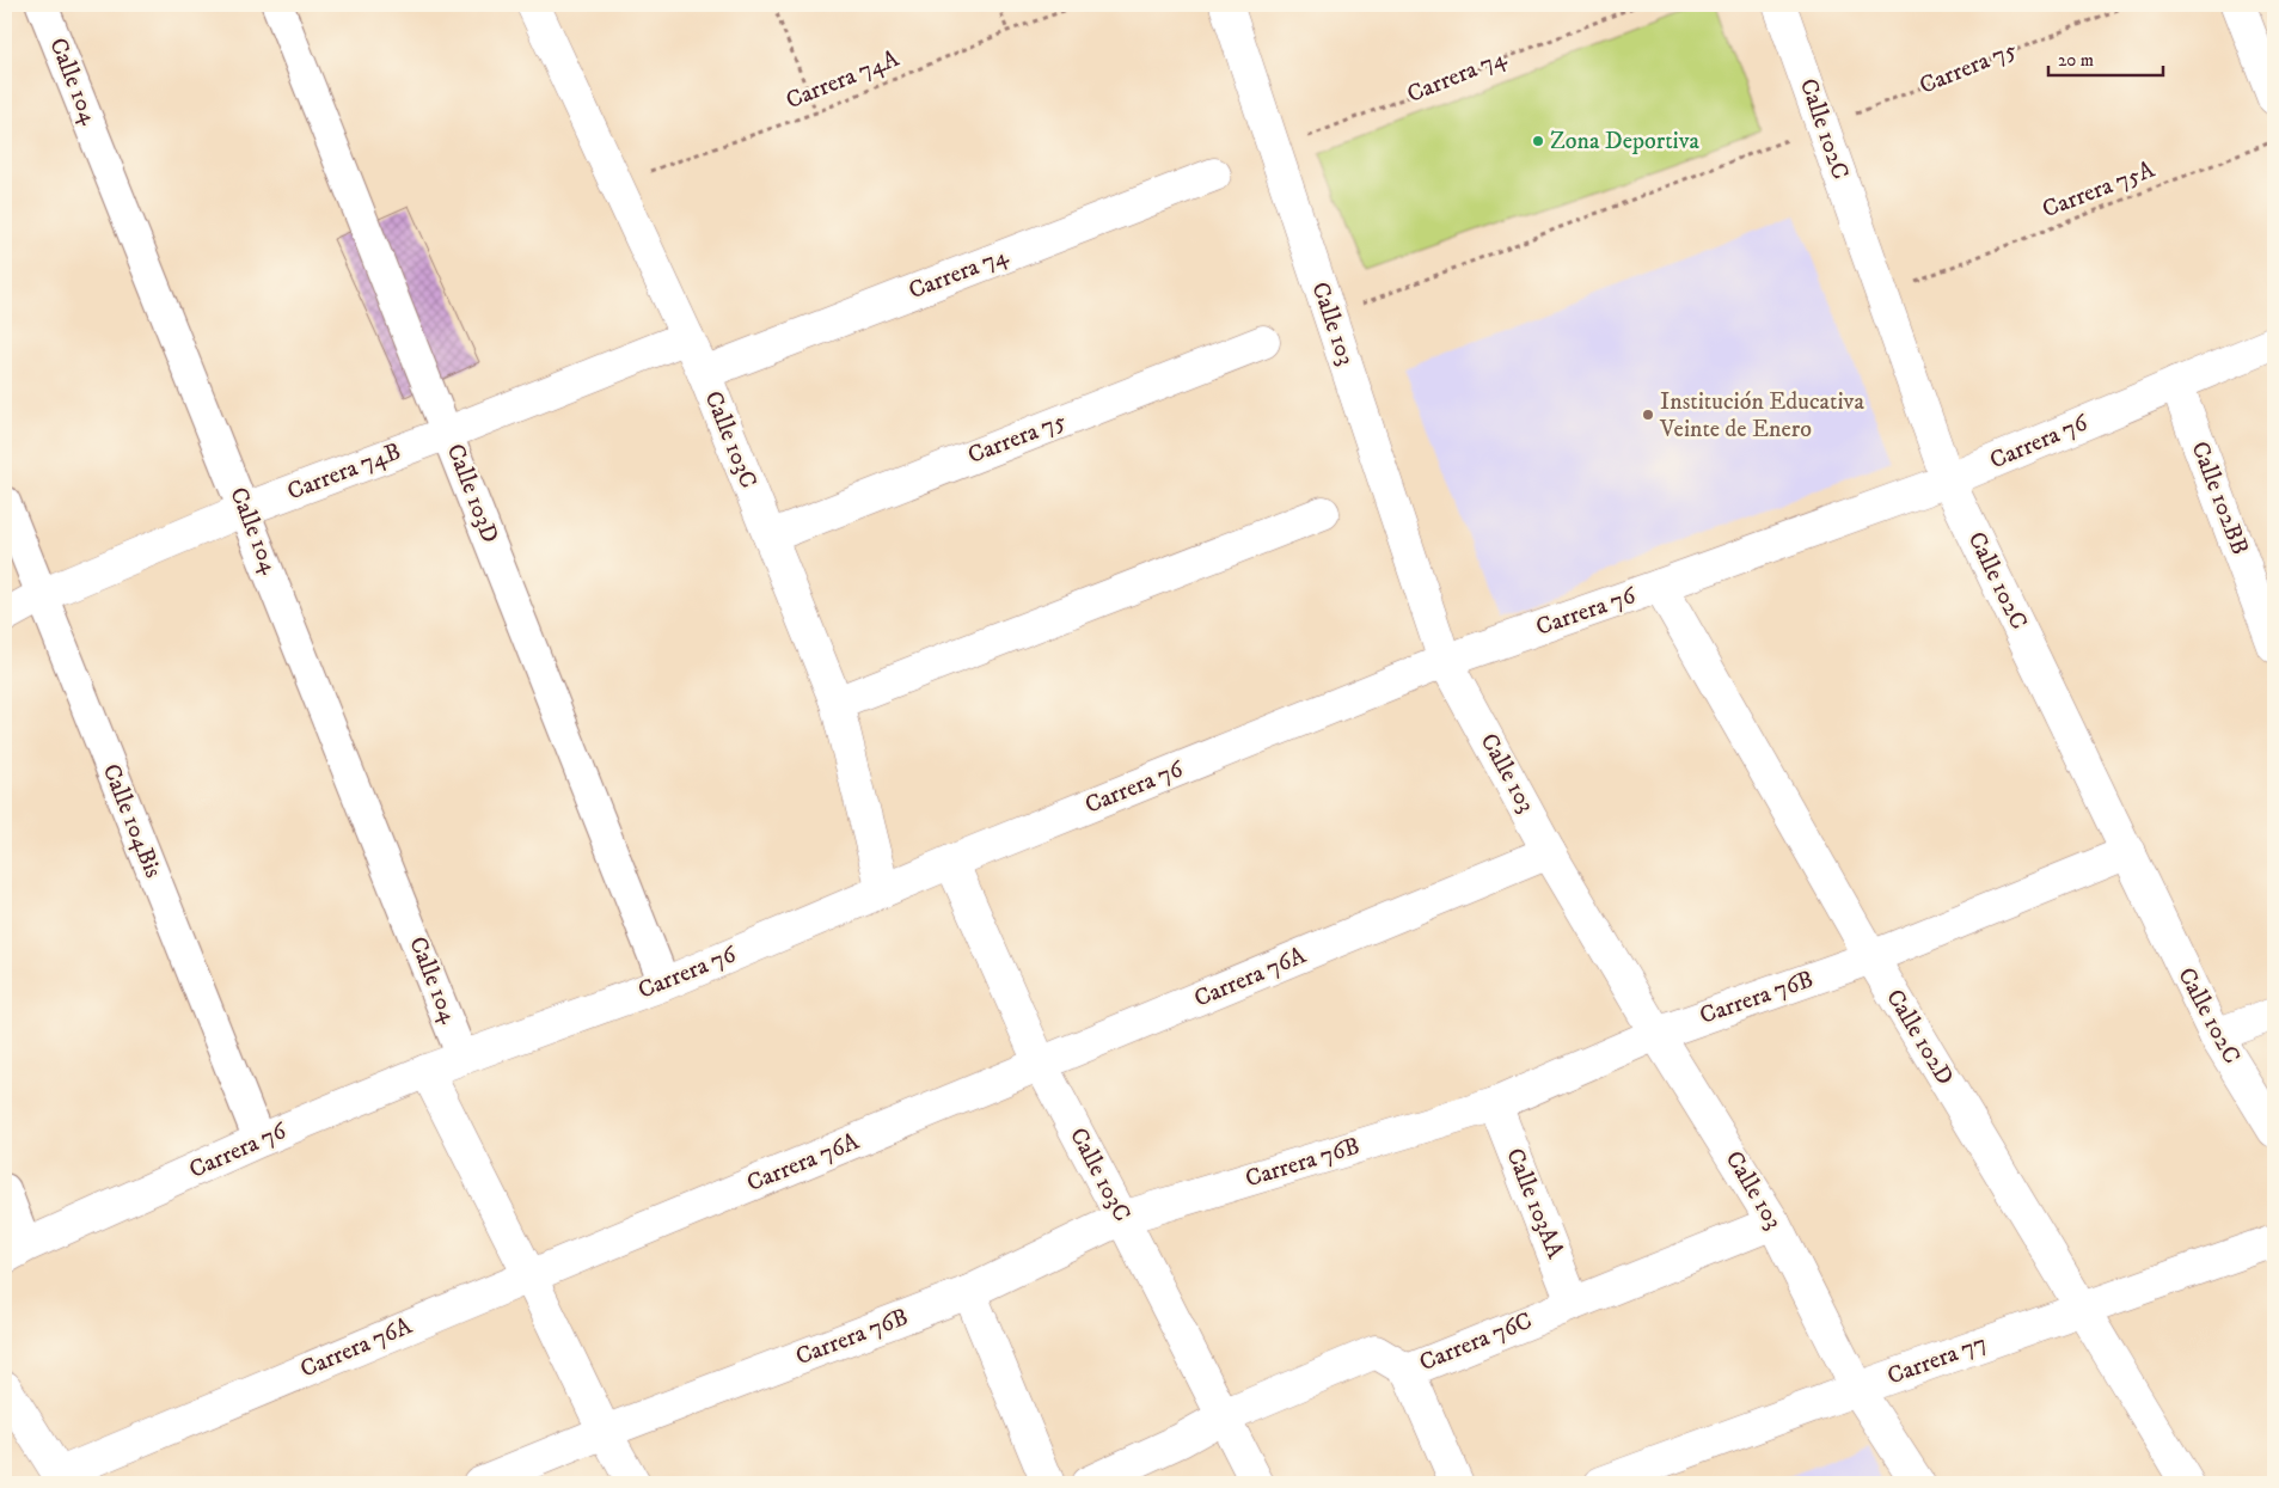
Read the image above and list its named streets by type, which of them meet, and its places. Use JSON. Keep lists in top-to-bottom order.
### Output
{
  "streets": {
    "street": [
      "Carrera 75",
      "Carrera 74",
      "Calle 104",
      "Calle 102C",
      "Calle 103",
      "Calle 103C",
      "Carrera 76",
      "Carrera 74B",
      "Calle 103D",
      "Calle 102BB",
      "Calle 104Bis",
      "Carrera 76A",
      "Carrera 76B",
      "Calle 102D",
      "Calle 103AA",
      "Carrera 76C",
      "Carrera 77"
    ],
    "path": ["Carrera 74A", "Carrera 75A"]
  },
  "crossings": [
    ["Carrera 75", "Calle 103C"],
    ["Carrera 74", "Calle 103"],
    ["Carrera 74", "Calle 103C"],
    ["Carrera 74A", "Calle 103C"],
    ["Calle 104", "Carrera 76"],
    ["Calle 104", "Carrera 74B"],
    ["Calle 102C", "Carrera 76"],
    ["Calle 102C", "Carrera 76B"],
    ["Calle 103", "Carrera 76"],
    ["Calle 103", "Carrera 76A"],
    ["Calle 103", "Carrera 76B"],
    ["Calle 103", "Carrera 76C"],
    ["Calle 103", "Carrera 77"],
    ["Calle 103C", "Carrera 76"],
    ["Calle 103C", "Carrera 74B"],
    ["Calle 103C", "Carrera 76A"],
    ["Calle 103C", "Carrera 76B"],
    ["Calle 103C", "Carrera 76C"],
    ["Carrera 76", "Calle 103D"],
    ["Carrera 76", "Calle 102BB"],
    ["Carrera 76", "Calle 104Bis"],
    ["Carrera 76", "Calle 102D"],
    ["Carrera 74B", "Calle 103D"],
    ["Carrera 74B", "Calle 104Bis"],
    ["Carrera 76B", "Calle 102D"],
    ["Carrera 76B", "Calle 103AA"],
    ["Calle 102D", "Carrera 77"],
    ["Calle 103AA", "Carrera 76C"]
  ],
  "places": ["Zona Deportiva", "Institución Educativa Veinte de Enero"],
  "scale_bar": "20 m"
}
